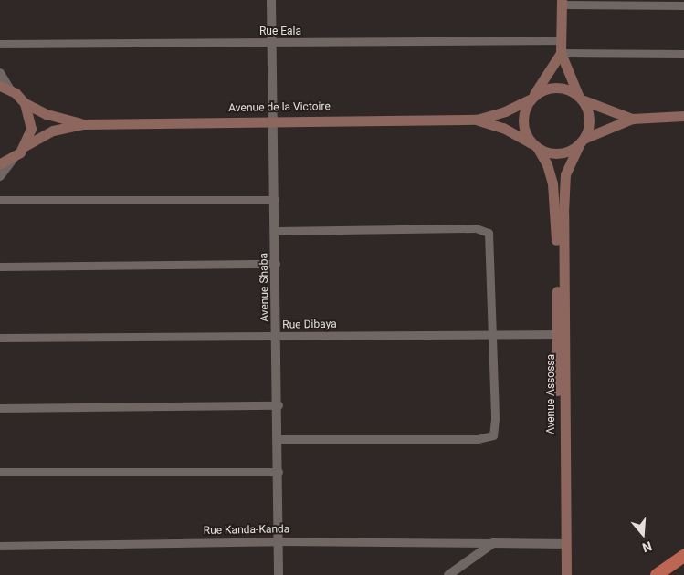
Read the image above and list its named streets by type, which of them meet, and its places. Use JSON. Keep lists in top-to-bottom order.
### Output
{
  "streets": {
    "main road": ["Avenue de la Victoire", "Avenue Assossa"],
    "street": [
      "Rue Eala",
      "Avenue Shaba",
      "Rue Dibaya",
      "Rue Kanda-Kanda"
    ]
  },
  "crossings": [
    ["Rue Eala", "Avenue Shaba"],
    ["Avenue de la Victoire", "Avenue Shaba"],
    ["Avenue Shaba", "Rue Dibaya"],
    ["Avenue Shaba", "Rue Kanda-Kanda"],
    ["Rue Dibaya", "Avenue Assossa"]
  ],
  "north": "bottom"
}
